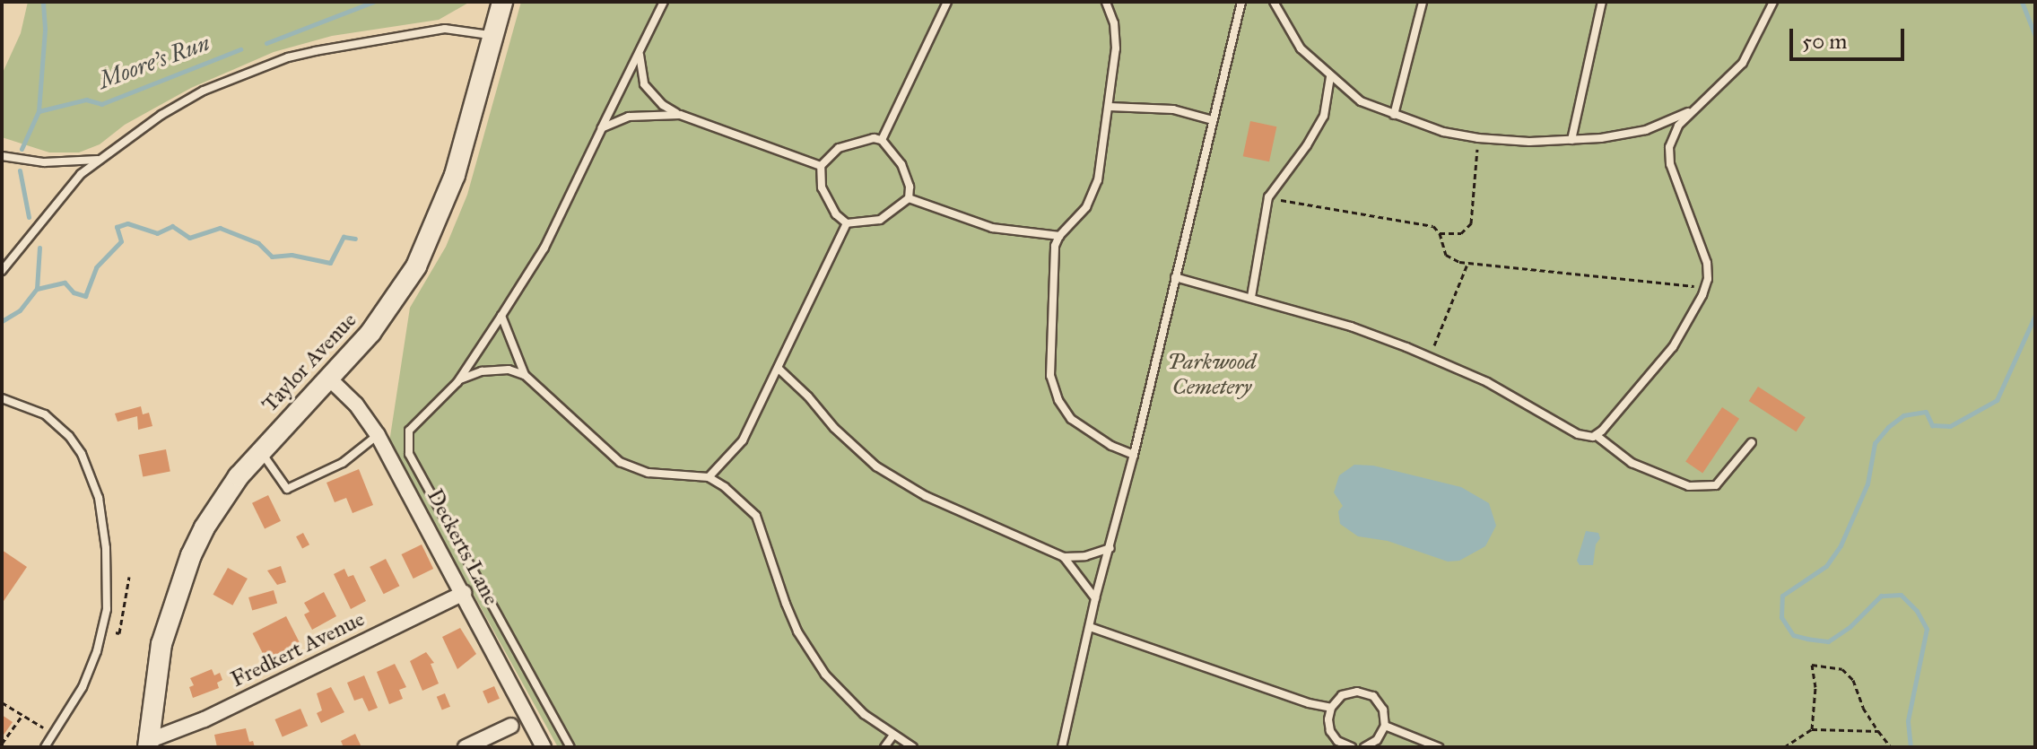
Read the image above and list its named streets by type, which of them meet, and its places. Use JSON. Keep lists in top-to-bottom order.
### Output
{
  "streets": {
    "main road": ["Taylor Avenue"],
    "street": ["Deckerts Lane", "Fredkert Avenue"]
  },
  "crossings": [
    ["Taylor Avenue", "Deckerts Lane"],
    ["Taylor Avenue", "Fredkert Avenue"],
    ["Deckerts Lane", "Fredkert Avenue"]
  ],
  "water": ["Moore's Run"],
  "parks": ["Parkwood Cemetery"],
  "scale_bar": "50 m"
}
